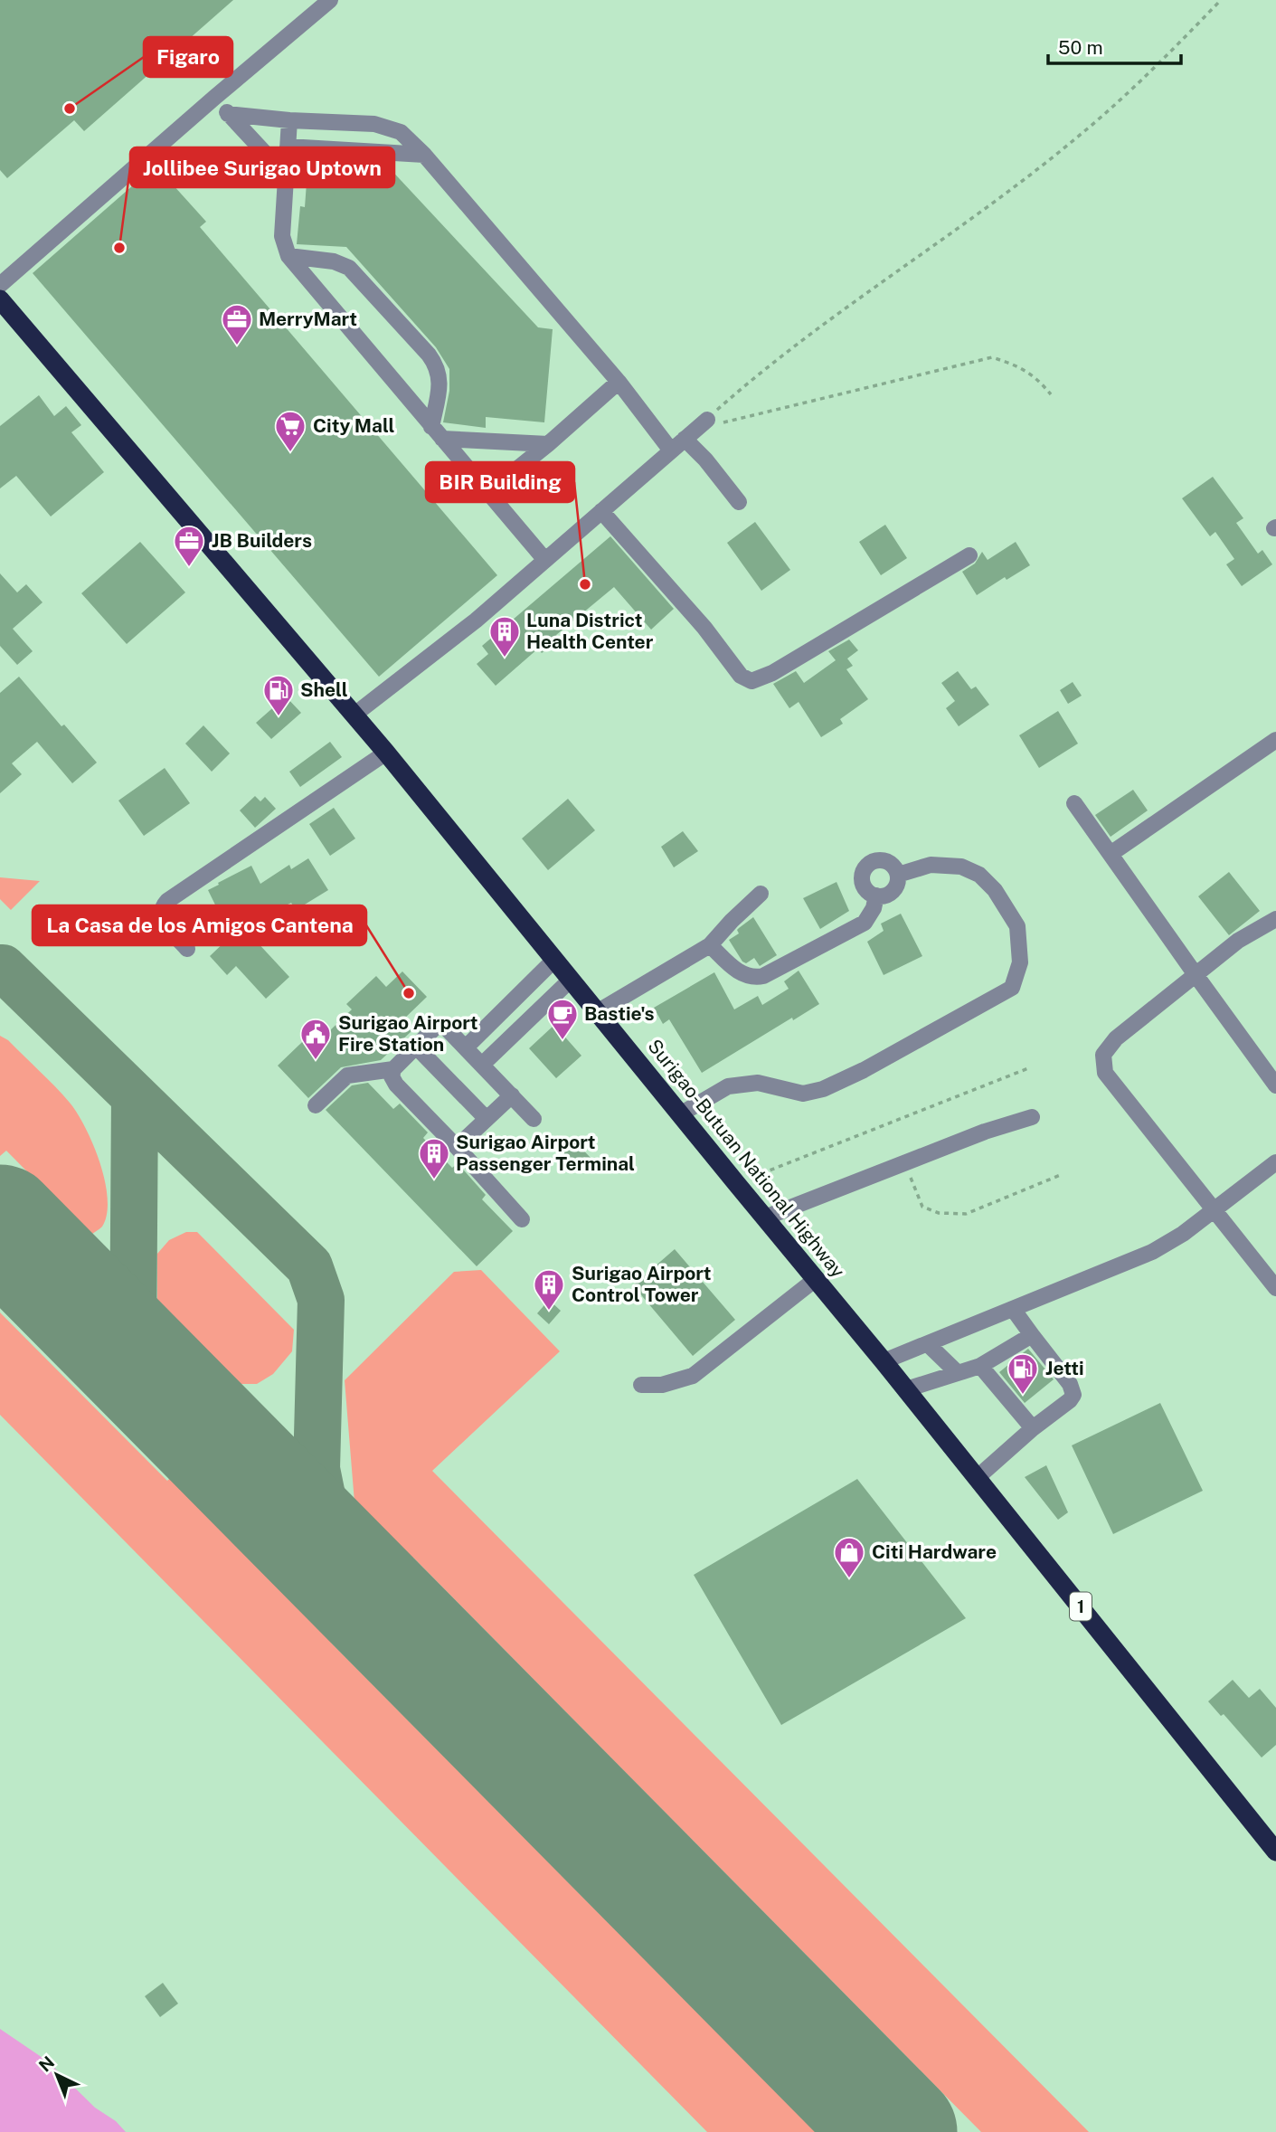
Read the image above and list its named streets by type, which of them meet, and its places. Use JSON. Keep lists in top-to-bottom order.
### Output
{
  "streets": {
    "highway": ["Surigao-Butuan National Highway", "1"]
  },
  "places": {
    "other": [
      "Figaro",
      "Jollibee Surigao Uptown",
      "BIR Building",
      "La Casa de los Amigos Cantena"
    ],
    "office": ["MerryMart", "JB Builders"],
    "supermarket": ["City Mall"],
    "building": ["Luna District Health Center", "Surigao Airport Passenger Terminal", "Surigao Airport Control Tower"],
    "fuel station": ["Shell", "Jetti"],
    "cafe": ["Bastie's"],
    "public building": ["Surigao Airport Fire Station"],
    "shop": ["Citi Hardware"]
  },
  "scale_bar": "50 m",
  "north": "top left"
}
